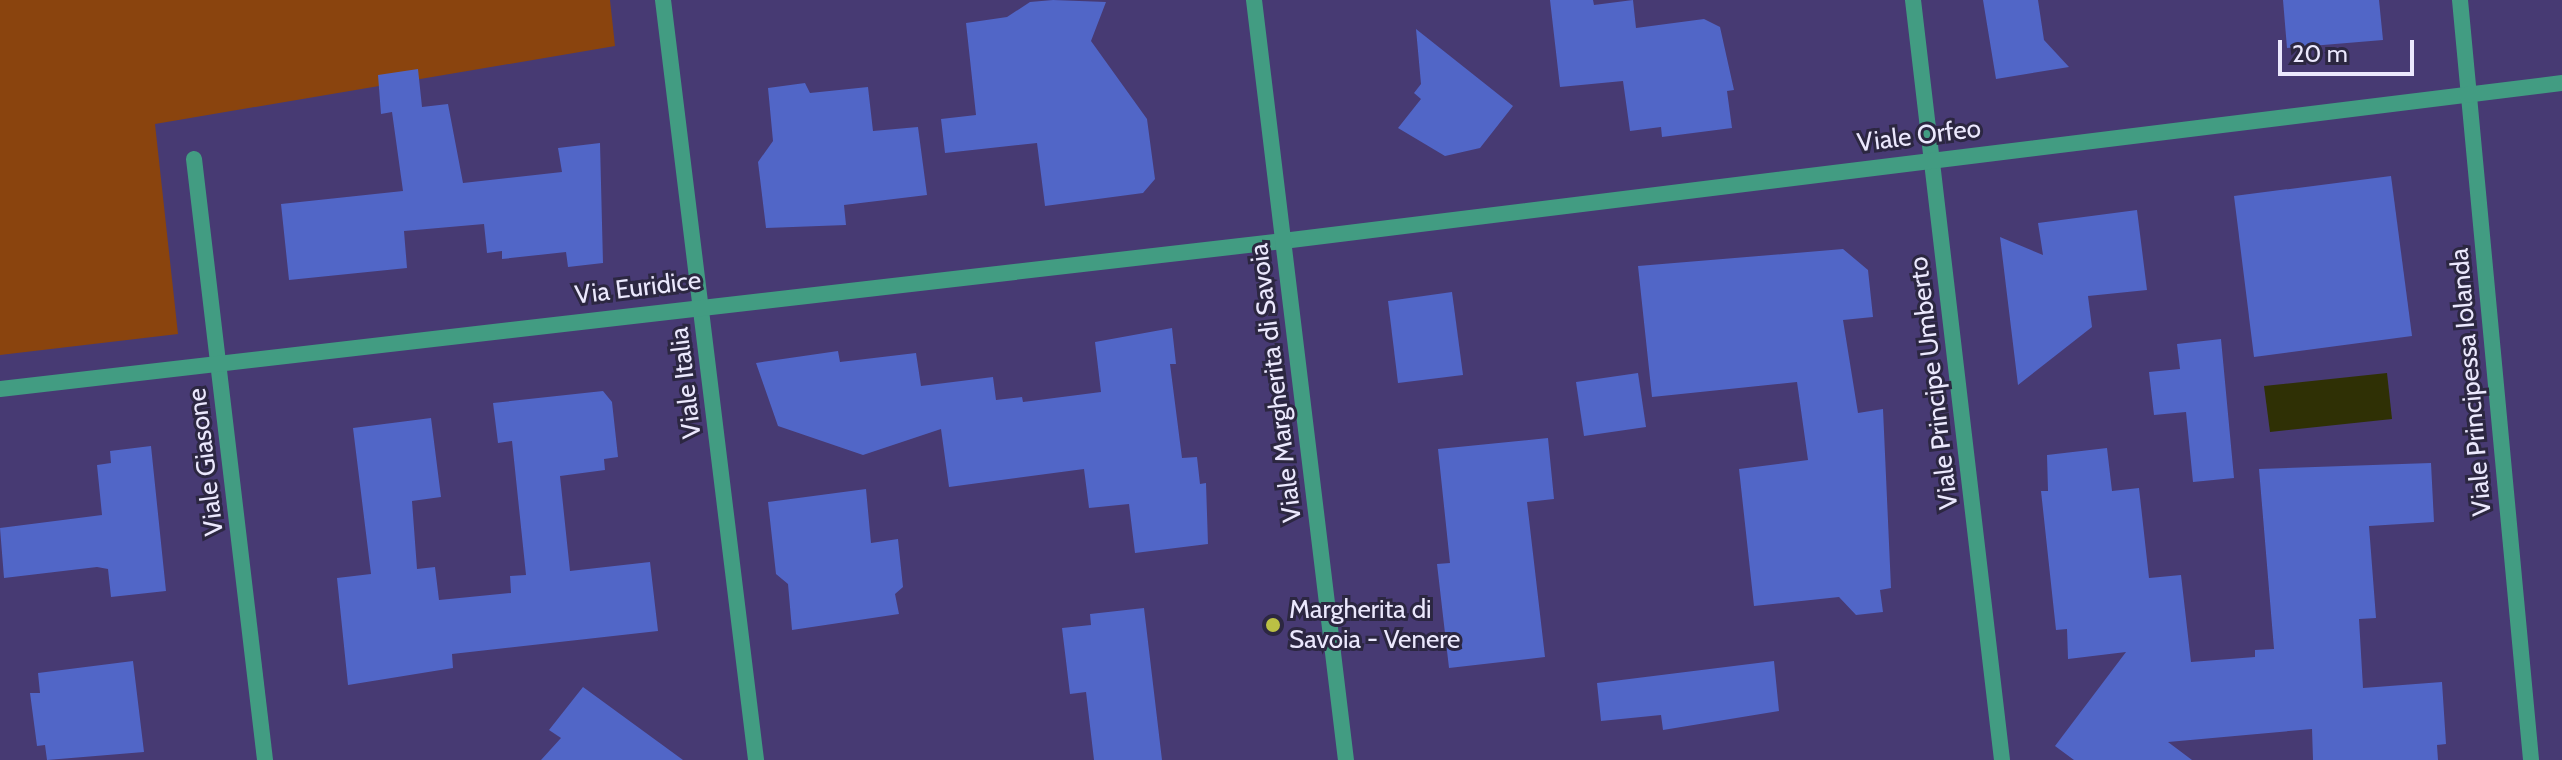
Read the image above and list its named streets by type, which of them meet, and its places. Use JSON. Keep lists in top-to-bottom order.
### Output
{
  "streets": {
    "street": [
      "Viale Orfeo",
      "Via Euridice",
      "Viale Principessa Iolanda",
      "Viale Italia",
      "Viale Margherita di Savoia",
      "Viale Principe Umberto",
      "Viale Giasone"
    ]
  },
  "crossings": [
    ["Viale Orfeo", "Via Euridice"],
    ["Viale Orfeo", "Viale Principessa Iolanda"],
    ["Viale Orfeo", "Viale Margherita di Savoia"],
    ["Viale Orfeo", "Viale Principe Umberto"],
    ["Via Euridice", "Viale Italia"],
    ["Via Euridice", "Viale Margherita di Savoia"],
    ["Via Euridice", "Viale Giasone"]
  ],
  "places": ["Margherita di Savoia - Venere"],
  "scale_bar": "20 m"
}
